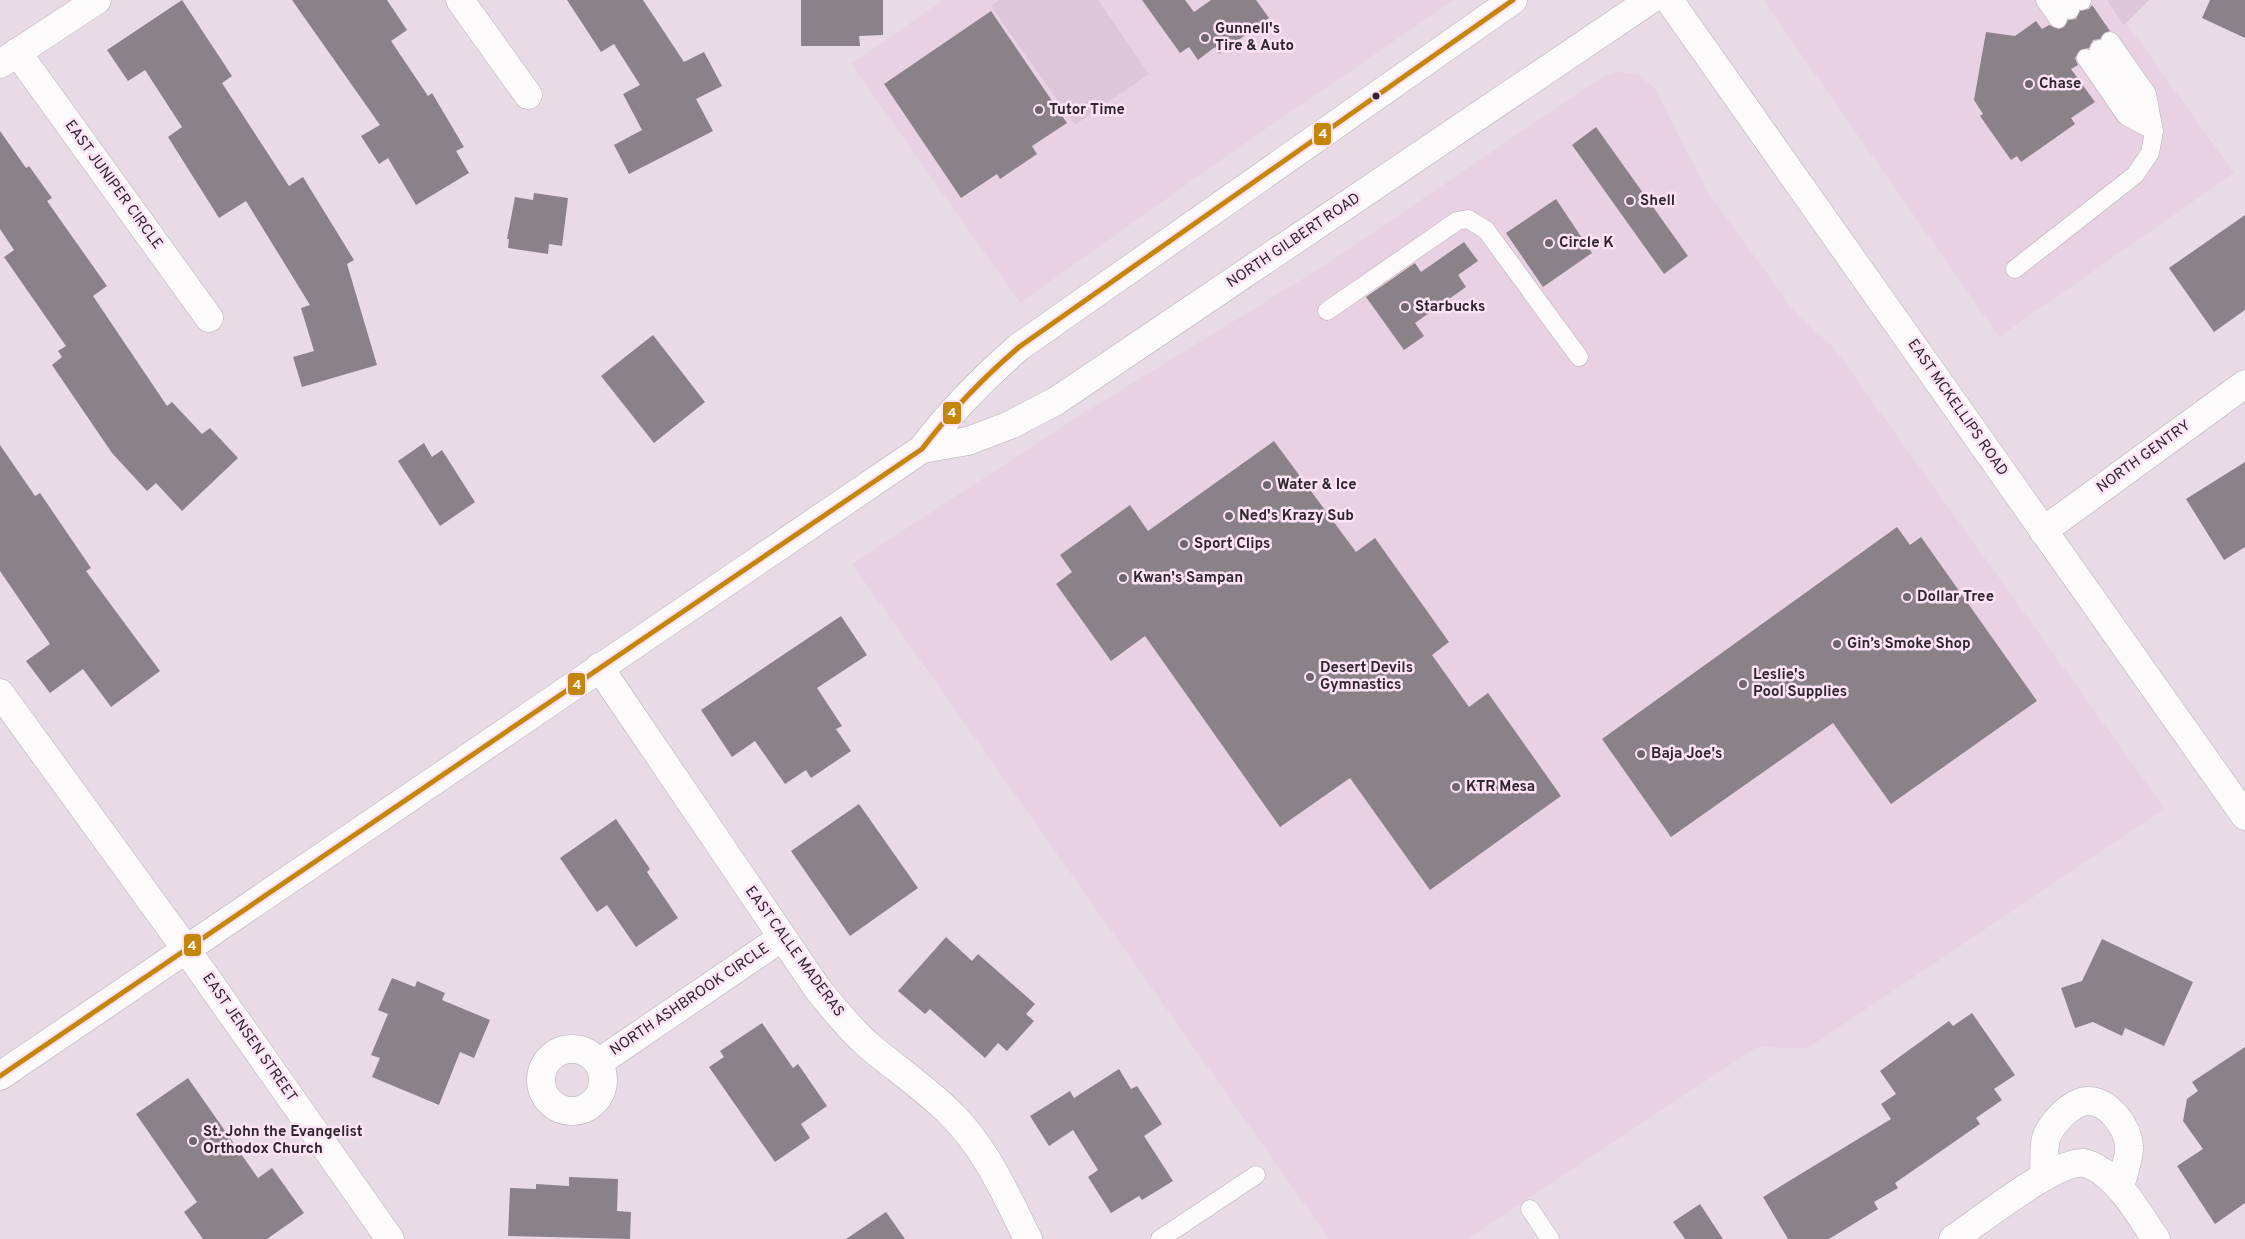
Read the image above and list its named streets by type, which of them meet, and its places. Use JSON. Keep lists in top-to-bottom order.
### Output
{
  "streets": {
    "main road": [
      "EAST JUNIPER CIRCLE",
      "NORTH GILBERT ROAD",
      "EAST MCKELLIPS ROAD",
      "NORTH GENTRY",
      "EAST CALLE MADERAS",
      "NORTH ASHBROOK CIRCLE",
      "EAST JENSEN STREET"
    ]
  },
  "crossings": [
    ["NORTH GILBERT ROAD", "EAST CALLE MADERAS"],
    ["NORTH GILBERT ROAD", "EAST JENSEN STREET"],
    ["EAST MCKELLIPS ROAD", "NORTH GENTRY"],
    ["EAST CALLE MADERAS", "NORTH ASHBROOK CIRCLE"]
  ],
  "places": [
    "Gunnell's Tire & Auto",
    "Chase",
    "Tutor Time",
    "Shell",
    "Circle K",
    "Starbucks",
    "Water & Ice",
    "Ned's Krazy Sub",
    "Sport Clips",
    "Kwan's Sampan",
    "Dollar Tree",
    "Gin’s Smoke Shop",
    "Desert Devils Gymnastics",
    "Leslie's Pool Supplies",
    "Baja Joe's",
    "KTR Mesa",
    "St. John the Evangelist Orthodox Church"
  ],
  "lines": ["transit line 4"]
}
